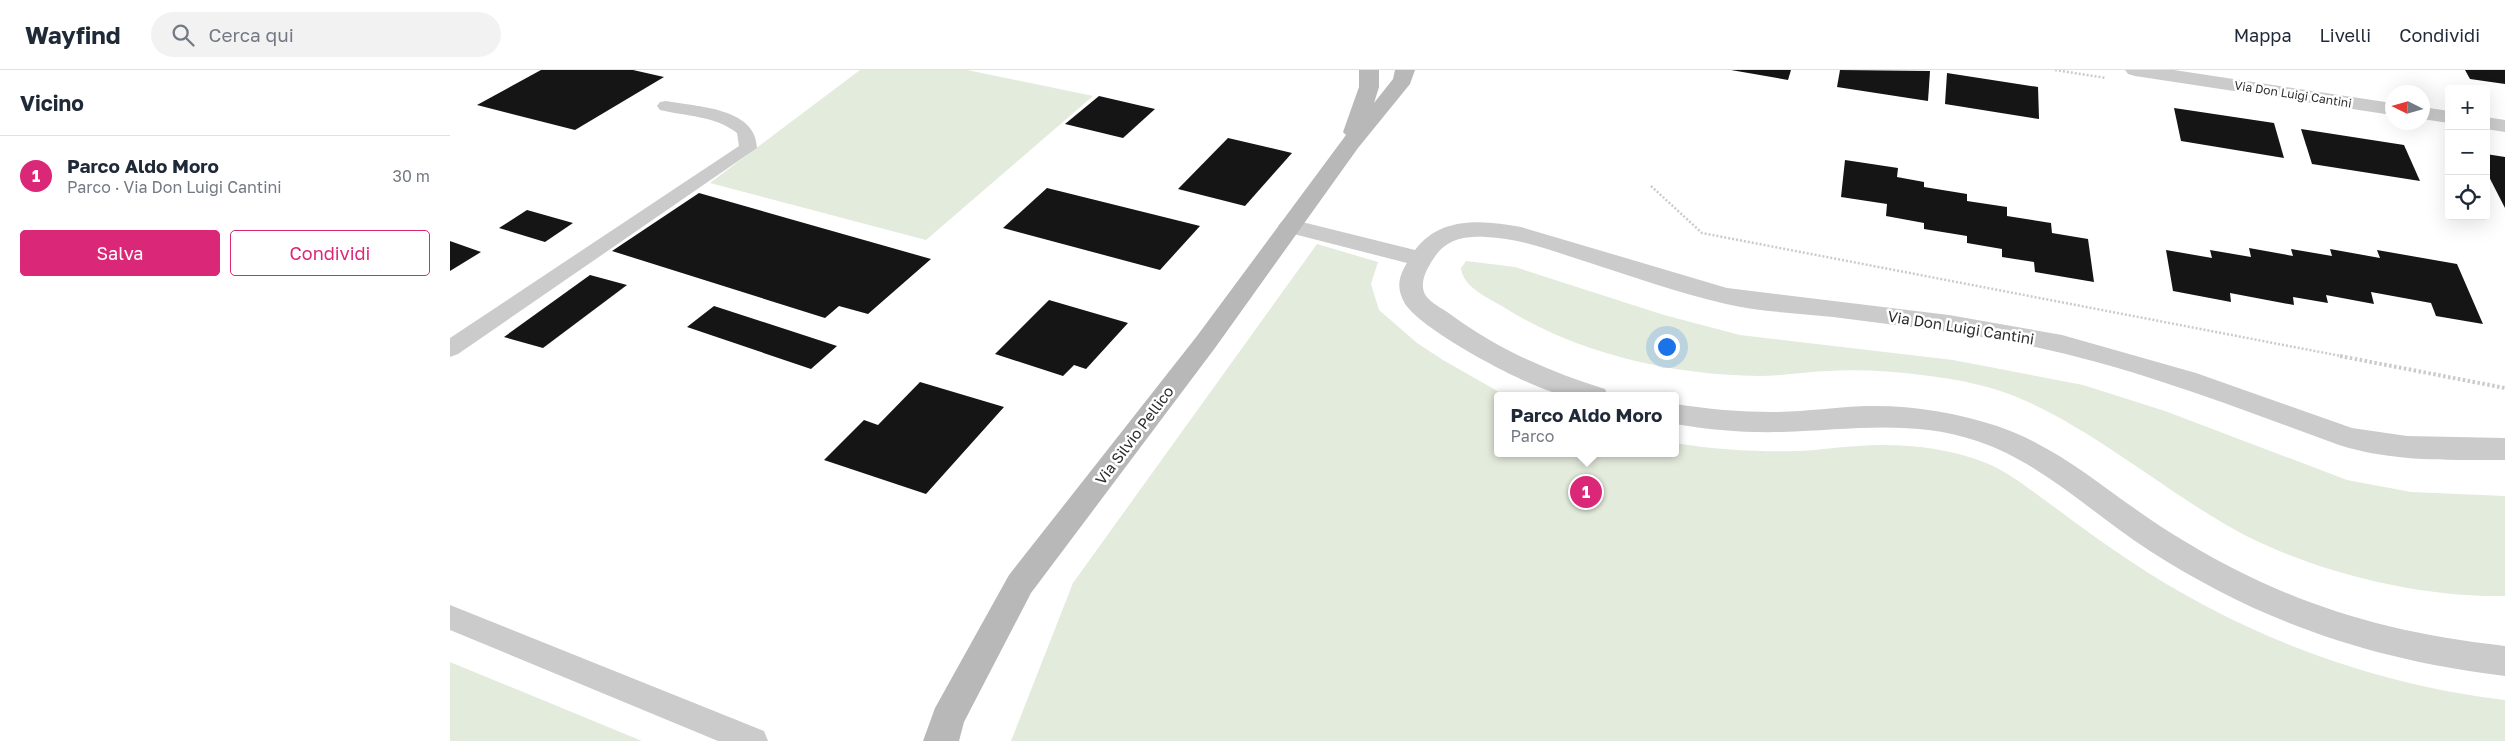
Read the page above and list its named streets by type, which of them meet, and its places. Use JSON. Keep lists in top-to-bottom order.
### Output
{
  "streets": {
    "street": ["Via Don Luigi Cantini", "Via Silvio Pellico"]
  },
  "north": "left",
  "page": {
    "header": "Wayfind",
    "search": "Cerca qui",
    "nav": ["Mappa", "Livelli", "Condividi"],
    "heading": "Vicino",
    "map_buttons": ["+", "−"],
    "list": [
      {
        "mark": "1",
        "name": "Parco Aldo Moro",
        "note": "Parco · Via Don Luigi Cantini",
        "value": "30 m"
      }
    ],
    "buttons": ["Salva", "Condividi"],
    "popup": ["Parco Aldo Moro", "Parco"],
    "pins": "1"
  }
}
